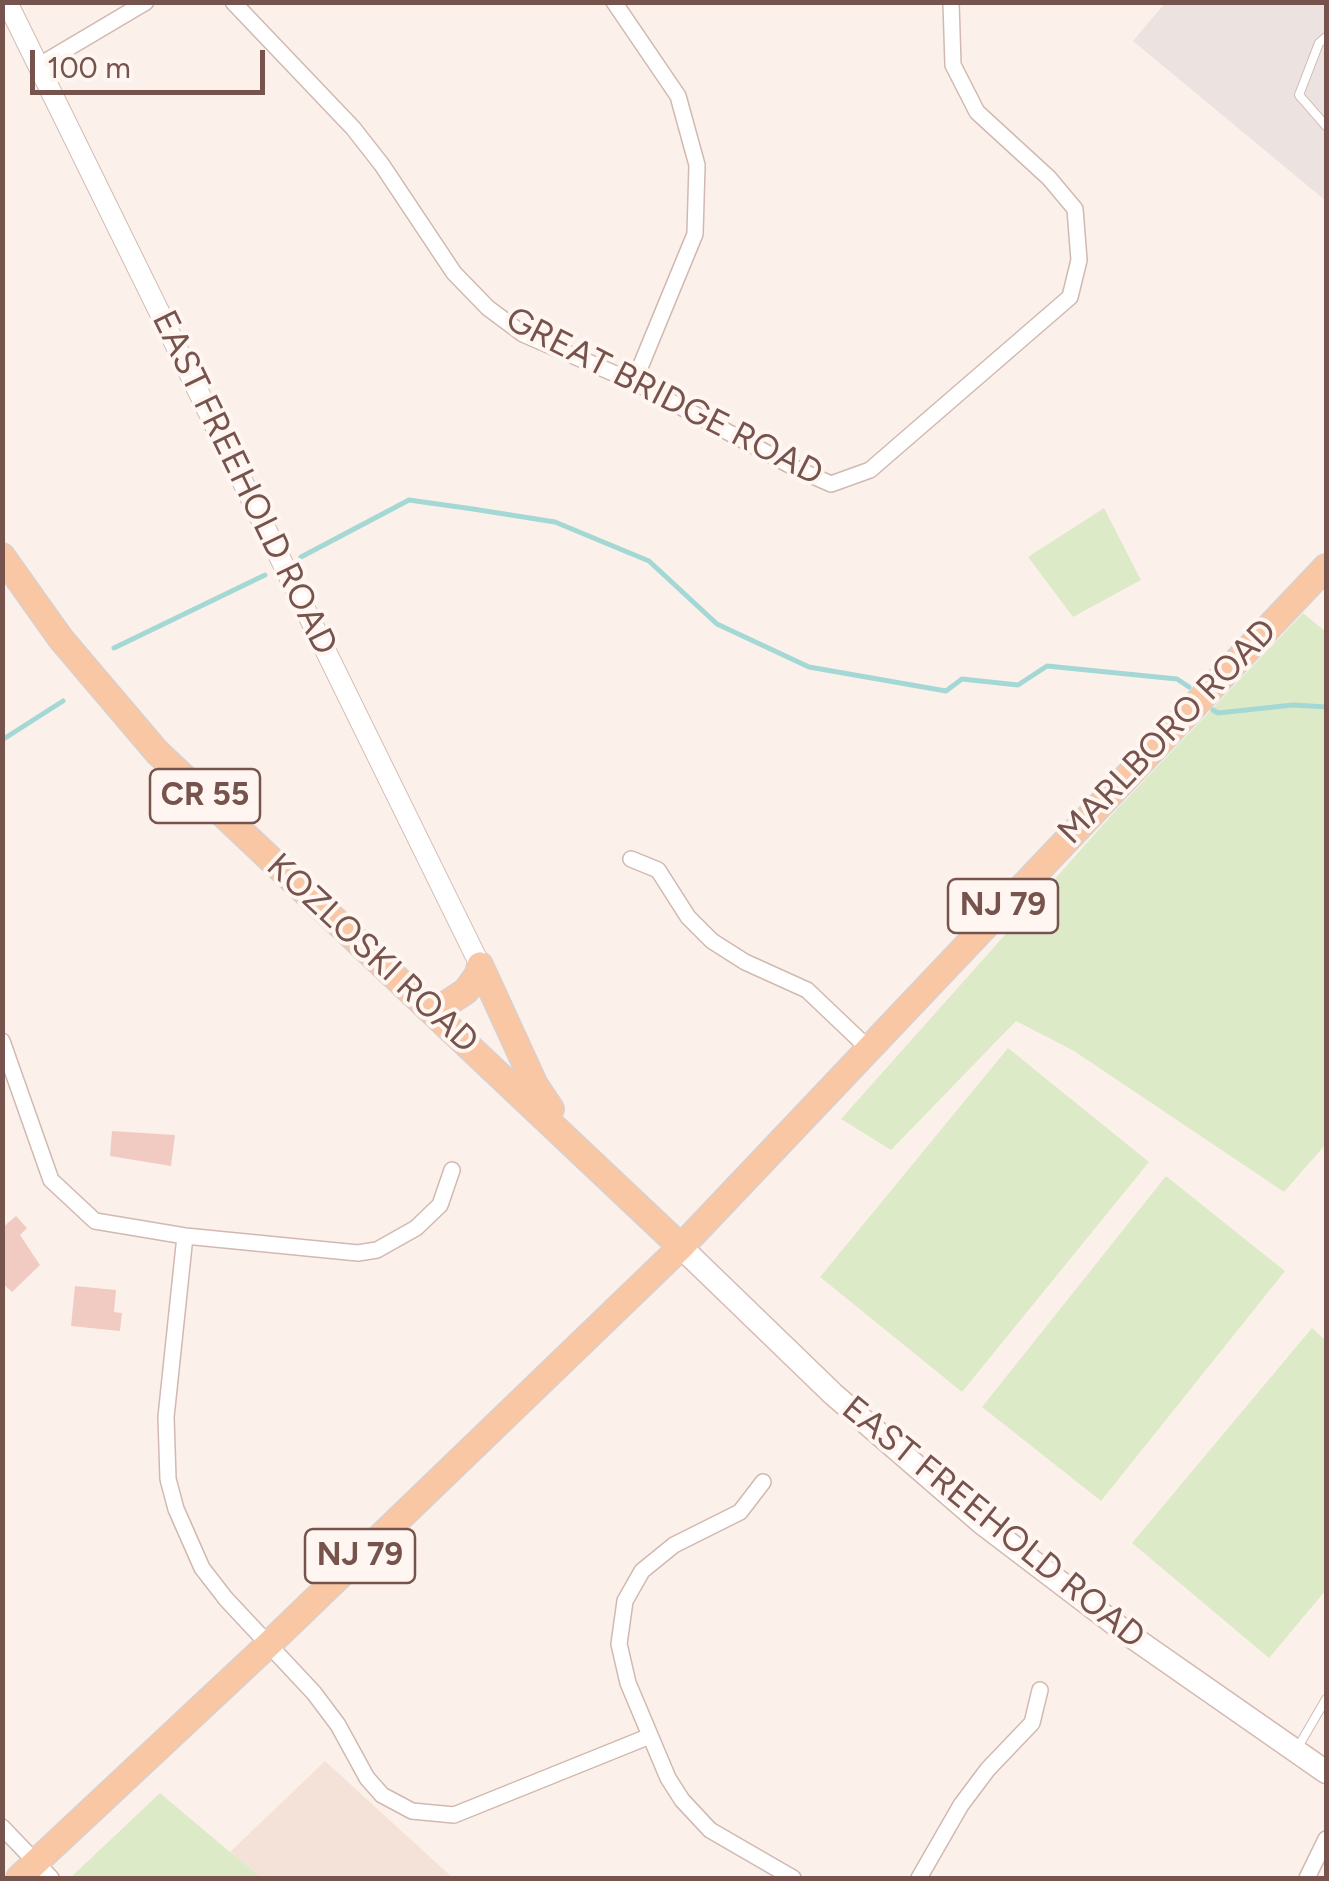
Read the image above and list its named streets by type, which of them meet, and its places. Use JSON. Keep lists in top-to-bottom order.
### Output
{
  "streets": {
    "main road": [
      "EAST FREEHOLD ROAD",
      "MARLBORO ROAD",
      "CR 55",
      "NJ 79",
      "KOZLOSKI ROAD"
    ],
    "street": ["GREAT BRIDGE ROAD"]
  },
  "crossings": [
    ["EAST FREEHOLD ROAD", "MARLBORO ROAD"],
    ["EAST FREEHOLD ROAD", "NJ 79"],
    ["EAST FREEHOLD ROAD", "KOZLOSKI ROAD"],
    ["MARLBORO ROAD", "NJ 79"],
    ["MARLBORO ROAD", "KOZLOSKI ROAD"],
    ["NJ 79", "KOZLOSKI ROAD"]
  ],
  "scale_bar": "100 m"
}
